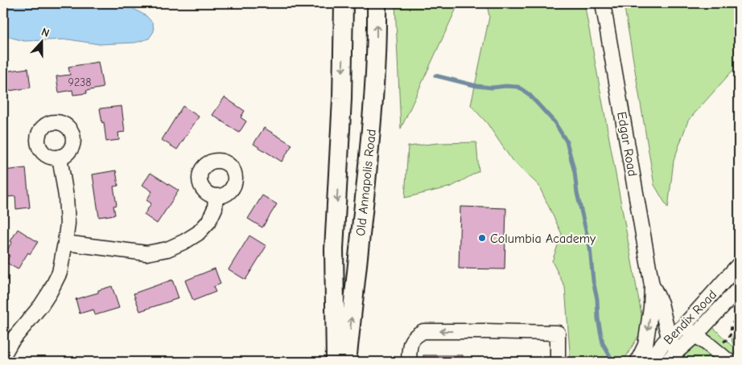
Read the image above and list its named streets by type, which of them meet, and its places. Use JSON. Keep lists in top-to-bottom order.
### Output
{
  "streets": {
    "main road": ["Old Annapolis Road"],
    "street": ["Edgar Road", "Bendix Road"]
  },
  "crossings": [
    ["Edgar Road", "Bendix Road"]
  ],
  "places": ["Columbia Academy"],
  "house_numbers": ["9238"],
  "north": "top"
}
